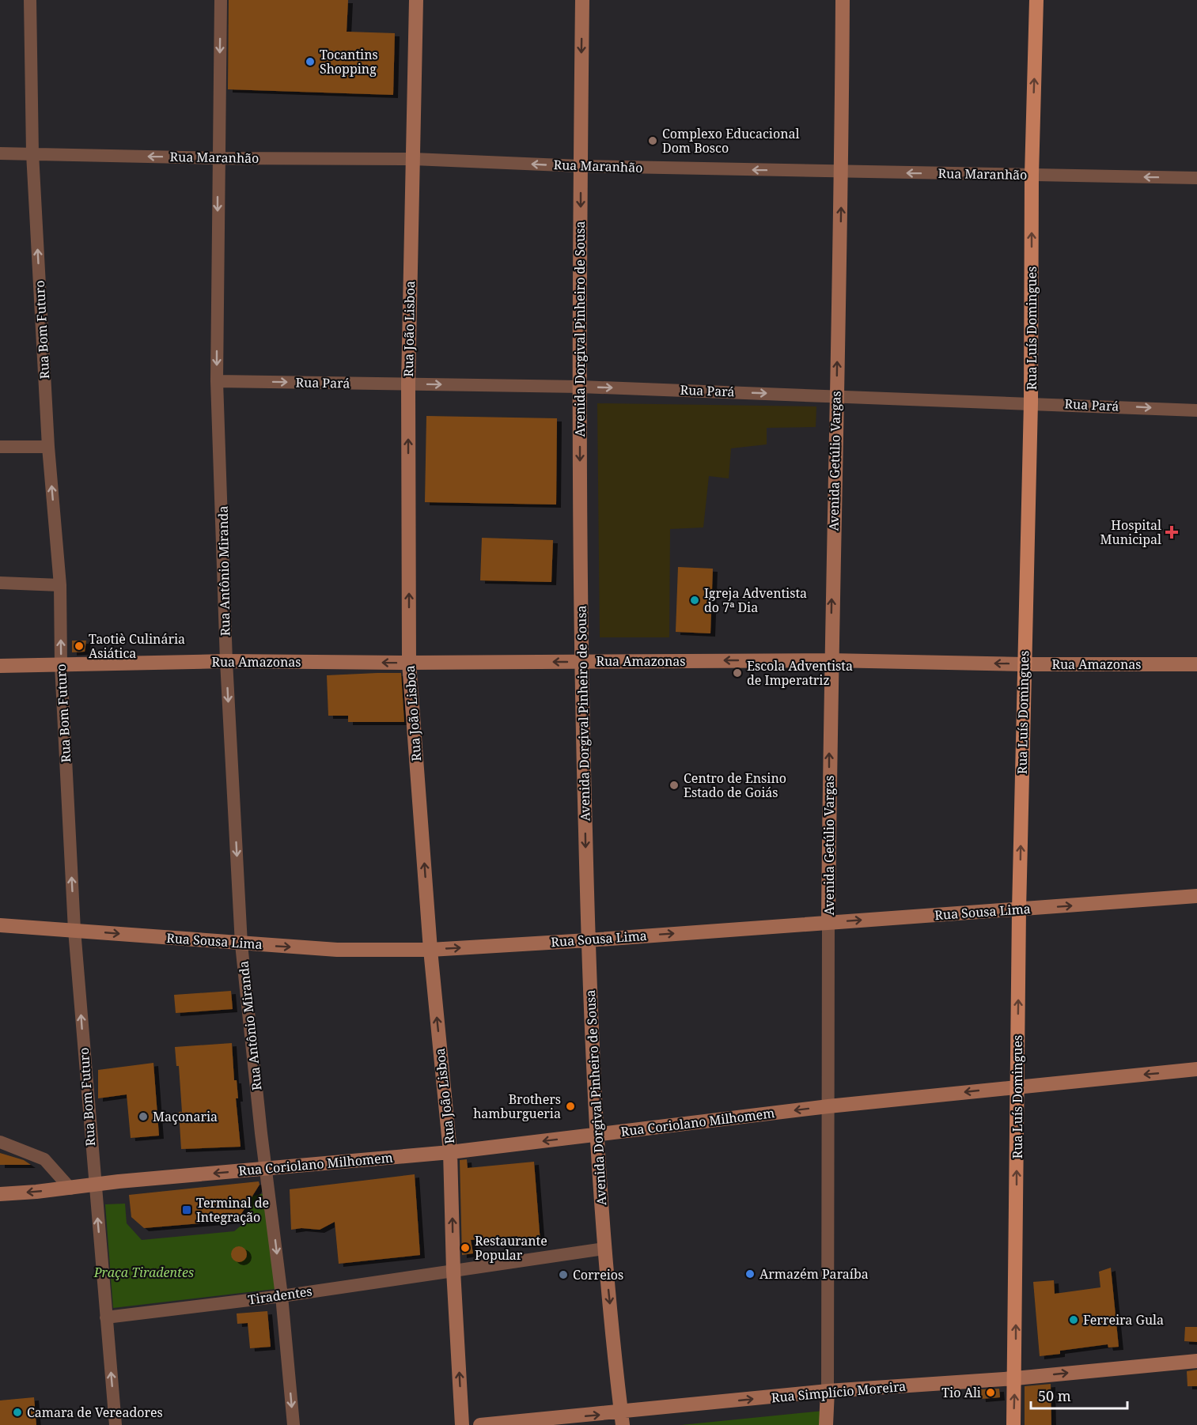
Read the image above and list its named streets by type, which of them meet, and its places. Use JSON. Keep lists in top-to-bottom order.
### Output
{
  "streets": {
    "main road": ["Rua Luís Domingues"],
    "street": [
      "Rua Maranhão",
      "Rua João Lisboa",
      "Avenida Dorgival Pinheiro de Sousa",
      "Rua Bom Futuro",
      "Rua Pará",
      "Avenida Getúlio Vargas",
      "Rua Antônio Miranda",
      "Rua Amazonas",
      "Rua Sousa Lima",
      "Rua Coriolano Milhomem",
      "Tiradentes",
      "Rua Simplício Moreira"
    ]
  },
  "crossings": [
    ["Rua Maranhão", "Rua Luís Domingues"],
    ["Rua Maranhão", "Rua João Lisboa"],
    ["Rua Maranhão", "Avenida Dorgival Pinheiro de Sousa"],
    ["Rua Maranhão", "Rua Bom Futuro"],
    ["Rua Maranhão", "Avenida Getúlio Vargas"],
    ["Rua Maranhão", "Rua Antônio Miranda"],
    ["Rua Luís Domingues", "Rua Pará"],
    ["Rua Luís Domingues", "Rua Amazonas"],
    ["Rua Luís Domingues", "Rua Sousa Lima"],
    ["Rua Luís Domingues", "Rua Coriolano Milhomem"],
    ["Rua Luís Domingues", "Rua Simplício Moreira"],
    ["Rua João Lisboa", "Rua Pará"],
    ["Rua João Lisboa", "Rua Amazonas"],
    ["Rua João Lisboa", "Rua Sousa Lima"],
    ["Rua João Lisboa", "Rua Coriolano Milhomem"],
    ["Rua João Lisboa", "Tiradentes"],
    ["Avenida Dorgival Pinheiro de Sousa", "Rua Pará"],
    ["Avenida Dorgival Pinheiro de Sousa", "Rua Amazonas"],
    ["Avenida Dorgival Pinheiro de Sousa", "Rua Sousa Lima"],
    ["Avenida Dorgival Pinheiro de Sousa", "Rua Coriolano Milhomem"],
    ["Avenida Dorgival Pinheiro de Sousa", "Tiradentes"],
    ["Avenida Dorgival Pinheiro de Sousa", "Rua Simplício Moreira"],
    ["Rua Bom Futuro", "Rua Amazonas"],
    ["Rua Bom Futuro", "Rua Sousa Lima"],
    ["Rua Bom Futuro", "Rua Coriolano Milhomem"],
    ["Rua Bom Futuro", "Tiradentes"],
    ["Rua Pará", "Avenida Getúlio Vargas"],
    ["Rua Pará", "Rua Antônio Miranda"],
    ["Avenida Getúlio Vargas", "Rua Amazonas"],
    ["Avenida Getúlio Vargas", "Rua Sousa Lima"],
    ["Rua Antônio Miranda", "Rua Amazonas"],
    ["Rua Antônio Miranda", "Rua Sousa Lima"],
    ["Rua Antônio Miranda", "Rua Coriolano Milhomem"],
    ["Rua Antônio Miranda", "Tiradentes"]
  ],
  "one_way": [
    "Rua Maranhão",
    "Rua Luís Domingues",
    "Rua João Lisboa",
    "Avenida Dorgival Pinheiro de Sousa",
    "Rua Bom Futuro",
    "Rua Pará",
    "Avenida Getúlio Vargas",
    "Rua Antônio Miranda",
    "Rua Amazonas",
    "Rua Sousa Lima",
    "Rua Coriolano Milhomem",
    "Rua Simplício Moreira"
  ],
  "parks": ["Praça Tiradentes"],
  "places": {
    "other": [
      "Tocantins Shopping",
      "Complexo Educacional Dom Bosco",
      "Igreja Adventista do 7ª Dia",
      "Taotiè Culinária Asiática",
      "Escola Adventista de Imperatriz",
      "Centro de Ensino Estado de Goiás",
      "Brothers hamburgueria",
      "Maçonaria",
      "Restaurante Popular",
      "Armazém Paraíba",
      "Correios",
      "Ferreira Gula",
      "Tio Ali",
      "Camara de Vereadores"
    ],
    "health": ["Hospital Municipal"],
    "transit": ["Terminal de Integração"]
  },
  "scale_bar": "50 m"
}
